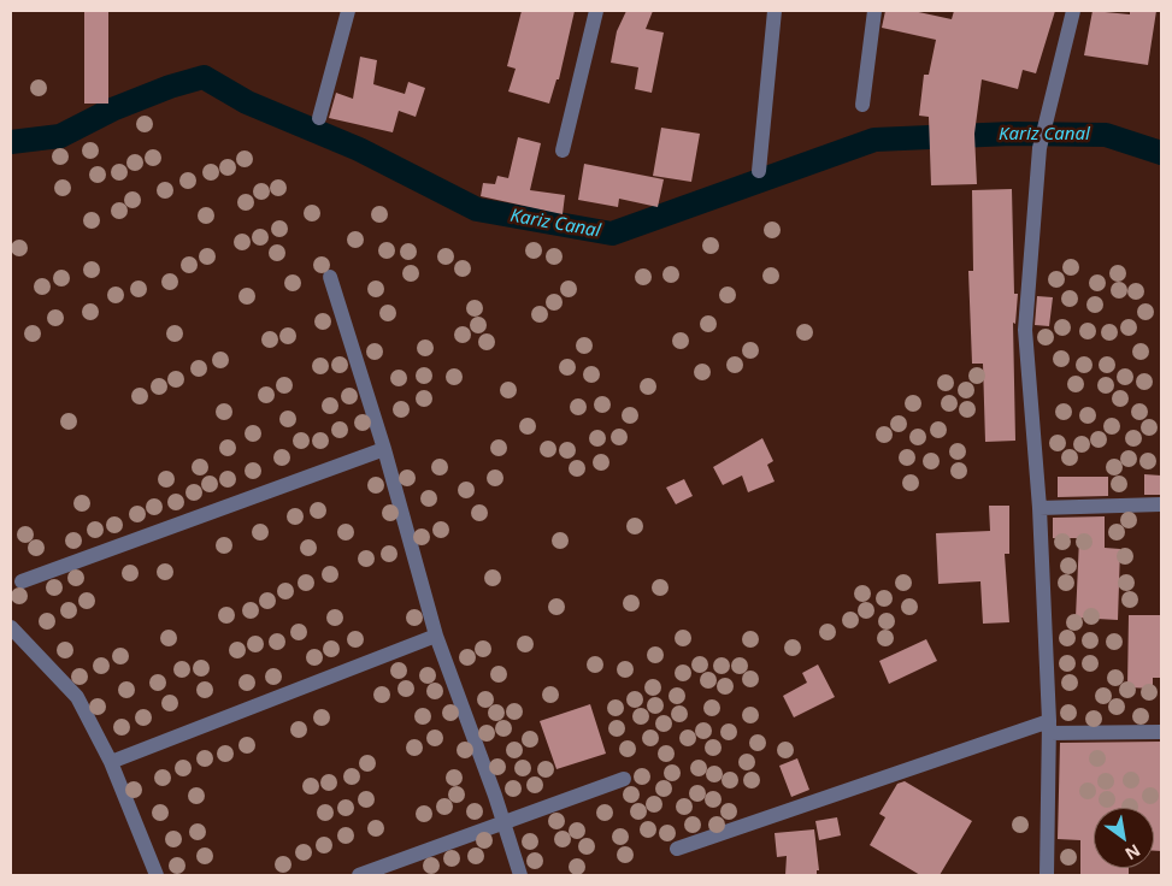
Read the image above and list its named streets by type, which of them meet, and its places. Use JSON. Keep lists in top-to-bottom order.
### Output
{
  "water": ["Kariz Canal"],
  "north": "bottom right"
}
